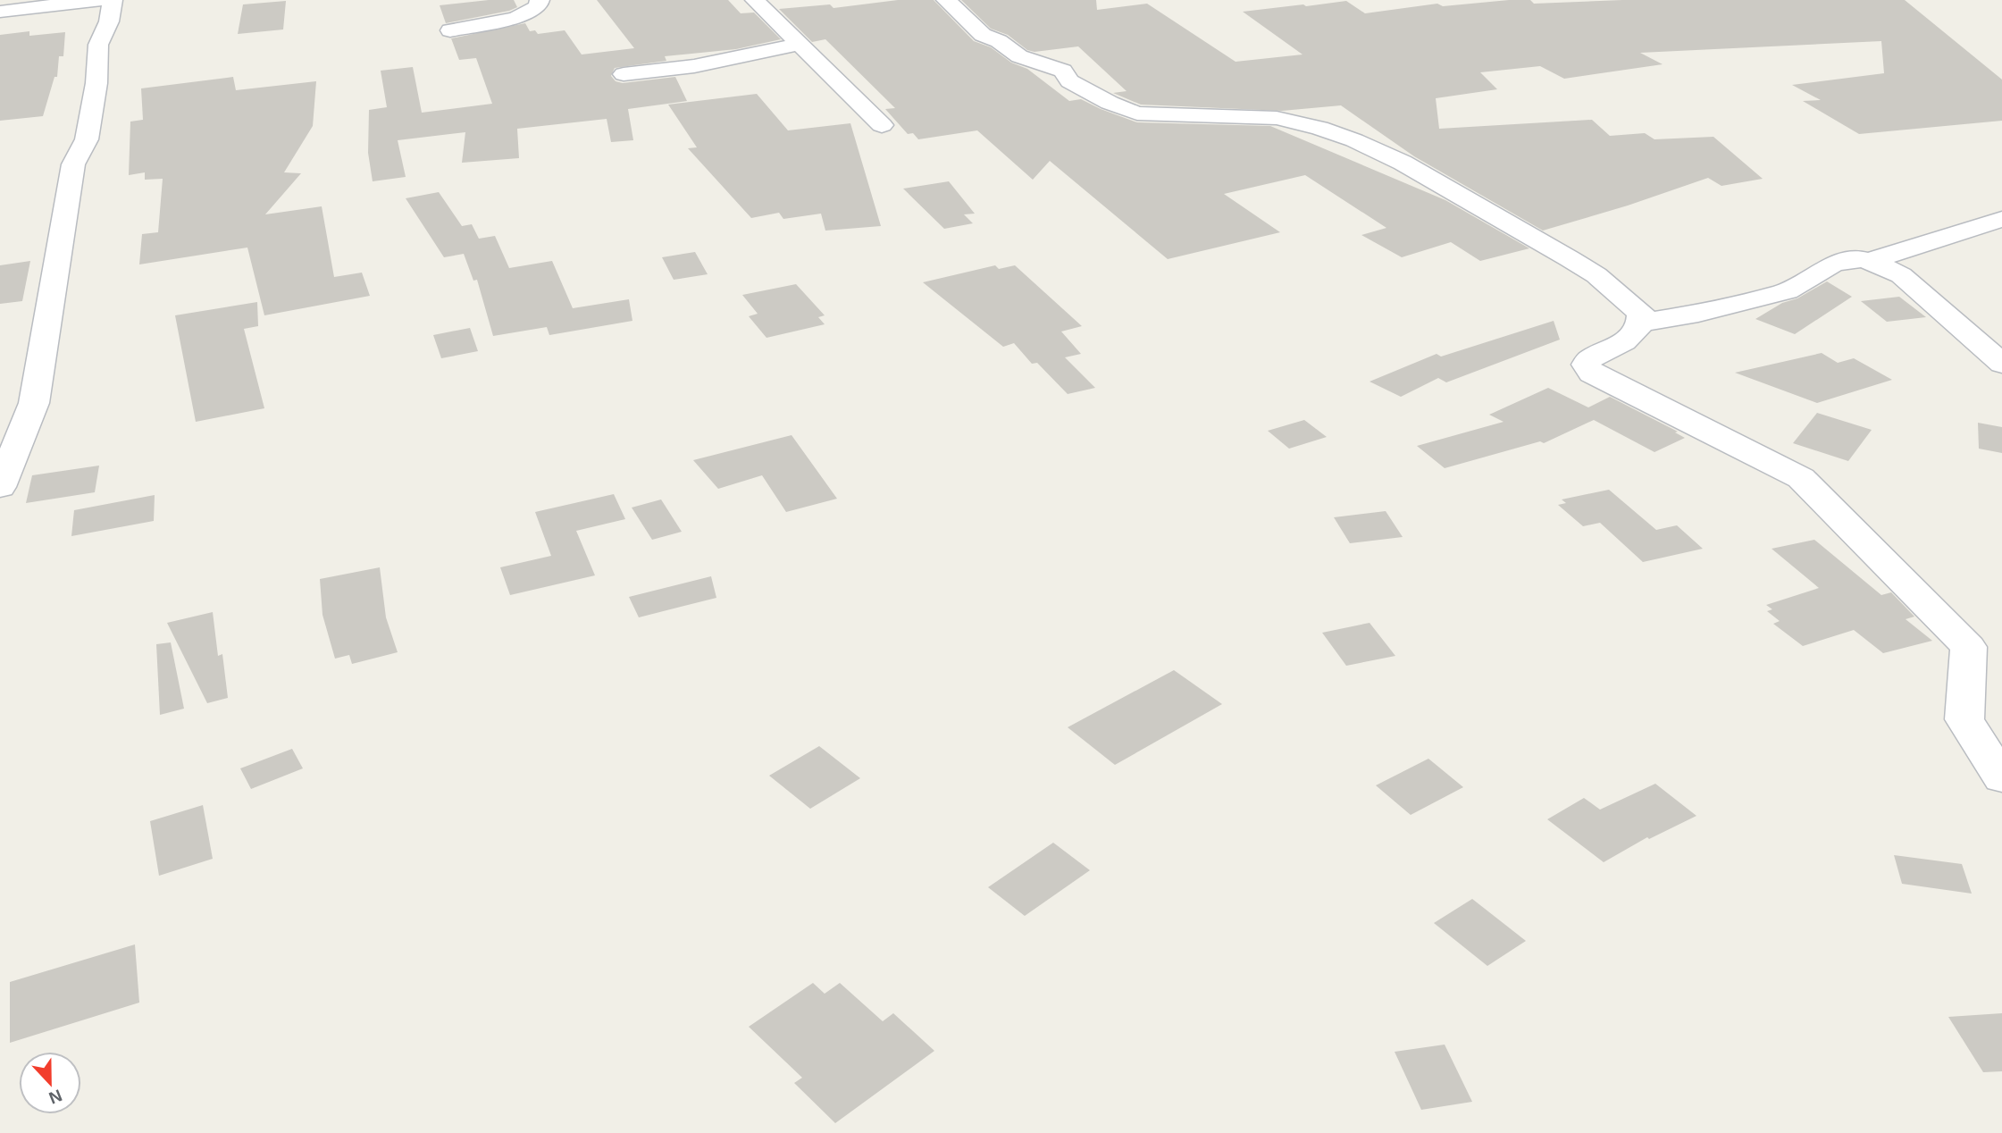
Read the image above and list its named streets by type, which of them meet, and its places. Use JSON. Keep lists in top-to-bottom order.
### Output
{
  "north": "bottom"
}
